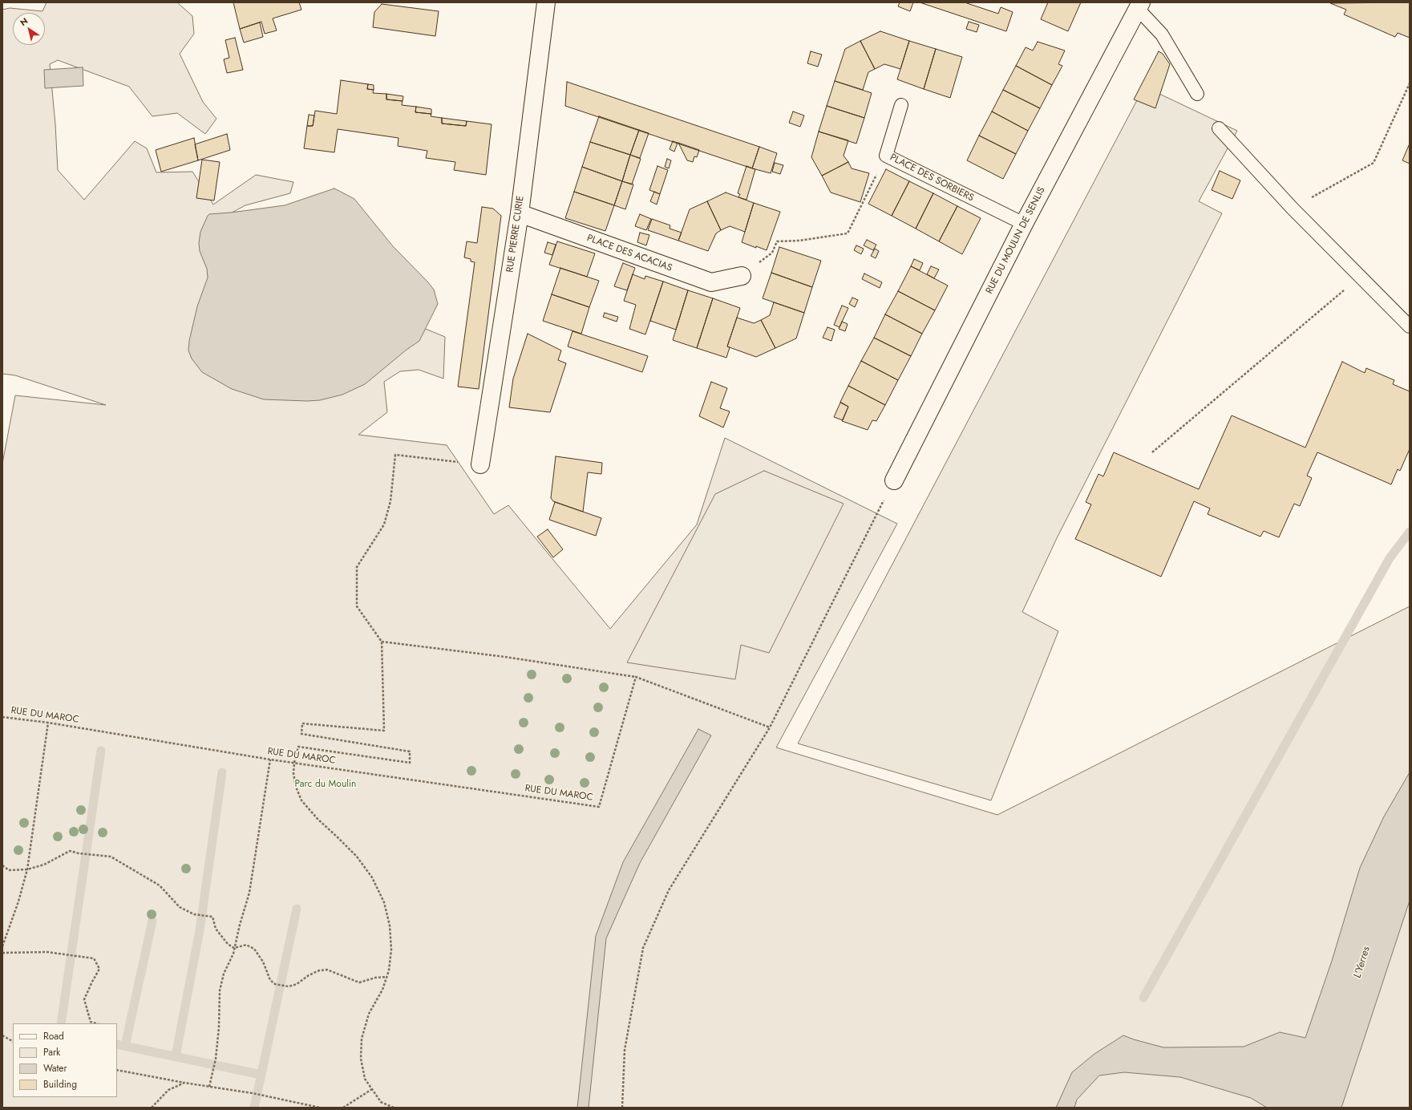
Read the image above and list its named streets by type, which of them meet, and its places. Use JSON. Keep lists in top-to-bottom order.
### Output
{
  "streets": {
    "street": ["RUE PIERRE CURIE", "RUE DU MOULIN DE SENLIS", "PLACE DES ACACIAS"],
    "lane": ["PLACE DES SORBIERS"],
    "path": ["RUE DU MAROC"]
  },
  "crossings": [
    ["PLACE DES SORBIERS", "RUE DU MOULIN DE SENLIS"],
    ["RUE PIERRE CURIE", "PLACE DES ACACIAS"]
  ],
  "water": ["L'Yerres"],
  "parks": ["Parc du Moulin"],
  "legend": [
    "Road",
    "Park",
    "Water",
    "Building"
  ],
  "north": "top left"
}
